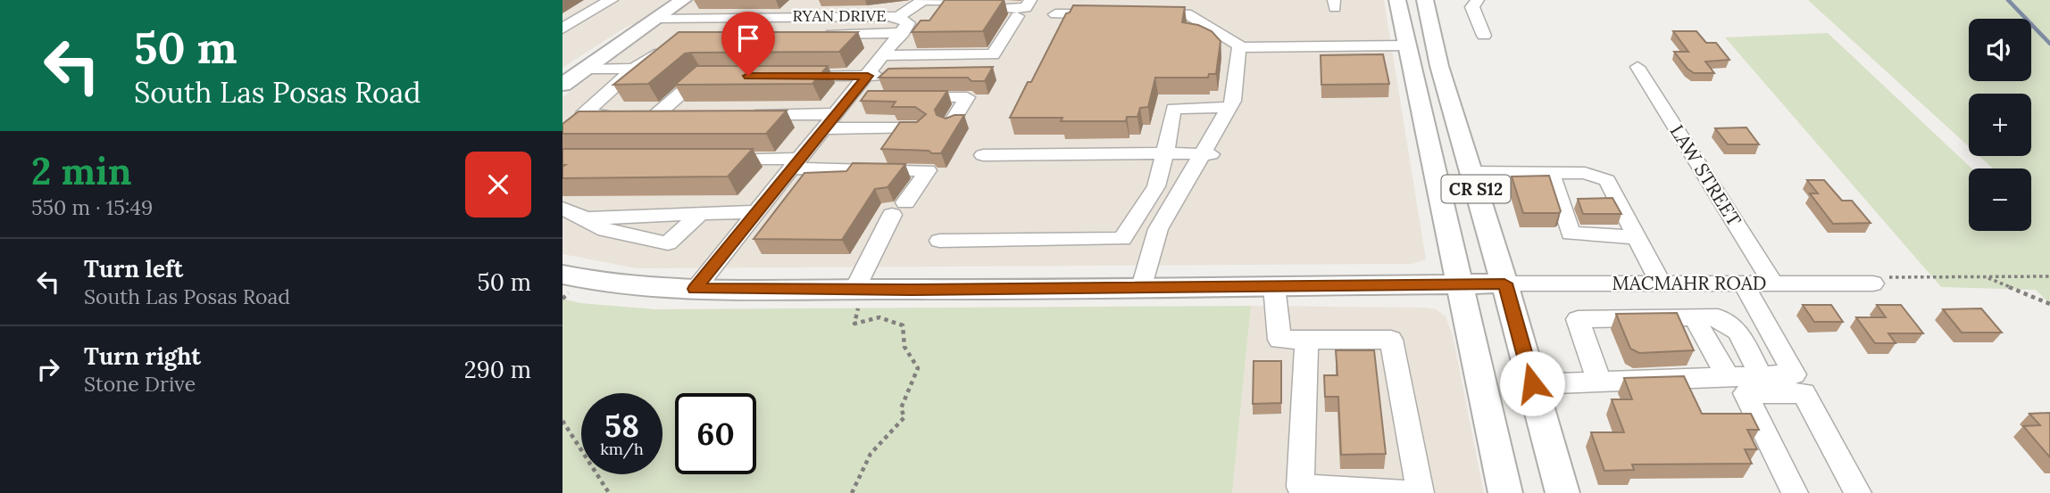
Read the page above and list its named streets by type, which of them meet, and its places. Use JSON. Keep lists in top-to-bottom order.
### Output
{
  "streets": {
    "main road": ["CR S12"],
    "street": ["RYAN DRIVE", "LAW STREET", "MACMAHR ROAD"]
  },
  "crossings": [
    ["LAW STREET", "MACMAHR ROAD"],
    ["CR S12", "MACMAHR ROAD"]
  ],
  "page": {
    "turn": ["50 m", "South Las Posas Road"],
    "map_buttons": ["+", "−"],
    "heading": ["2 min", "550 m · 15:49"],
    "list": [
      {
        "name": "Turn left",
        "note": "South Las Posas Road",
        "value": "50 m"
      },
      {
        "name": "Turn right",
        "note": "Stone Drive",
        "value": "290 m"
      }
    ],
    "speed": "58 km/h",
    "limit": "60"
  }
}
